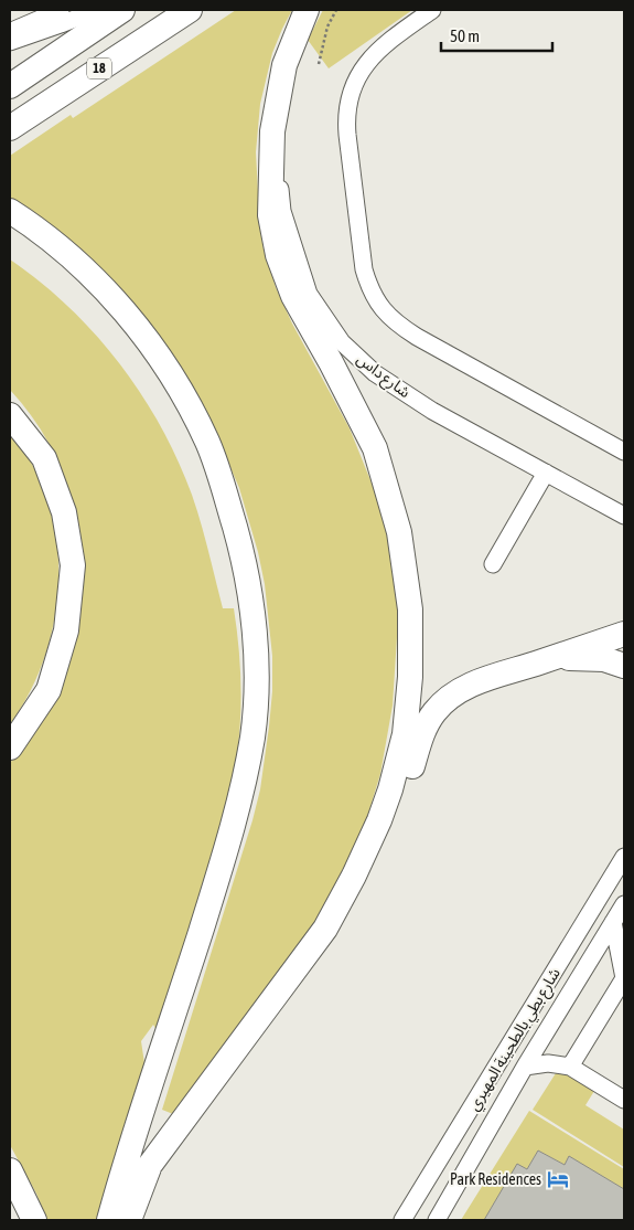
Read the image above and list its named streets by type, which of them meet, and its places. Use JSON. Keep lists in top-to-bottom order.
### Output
{
  "streets": {
    "highway": ["18"],
    "street": ["شارع داس", "شارع بطي بالطحينة المهيري"]
  },
  "places": {
    "hotel": ["Park Residences"]
  },
  "scale_bar": "50 m"
}
